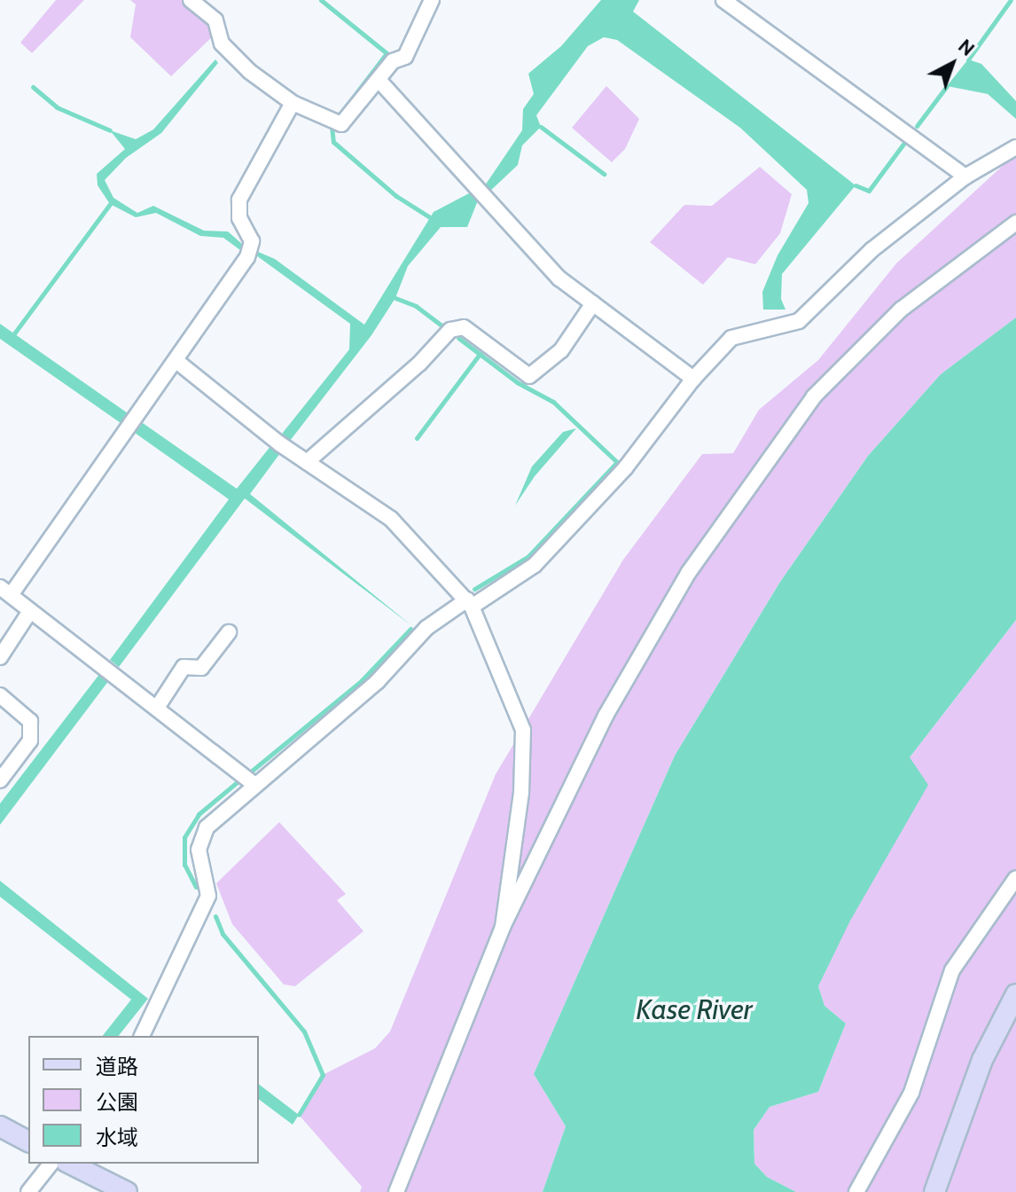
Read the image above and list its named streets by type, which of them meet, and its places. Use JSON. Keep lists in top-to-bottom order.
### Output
{
  "water": ["Kase River"],
  "legend": ["道路", "公園", "水域"],
  "north": "top right"
}
